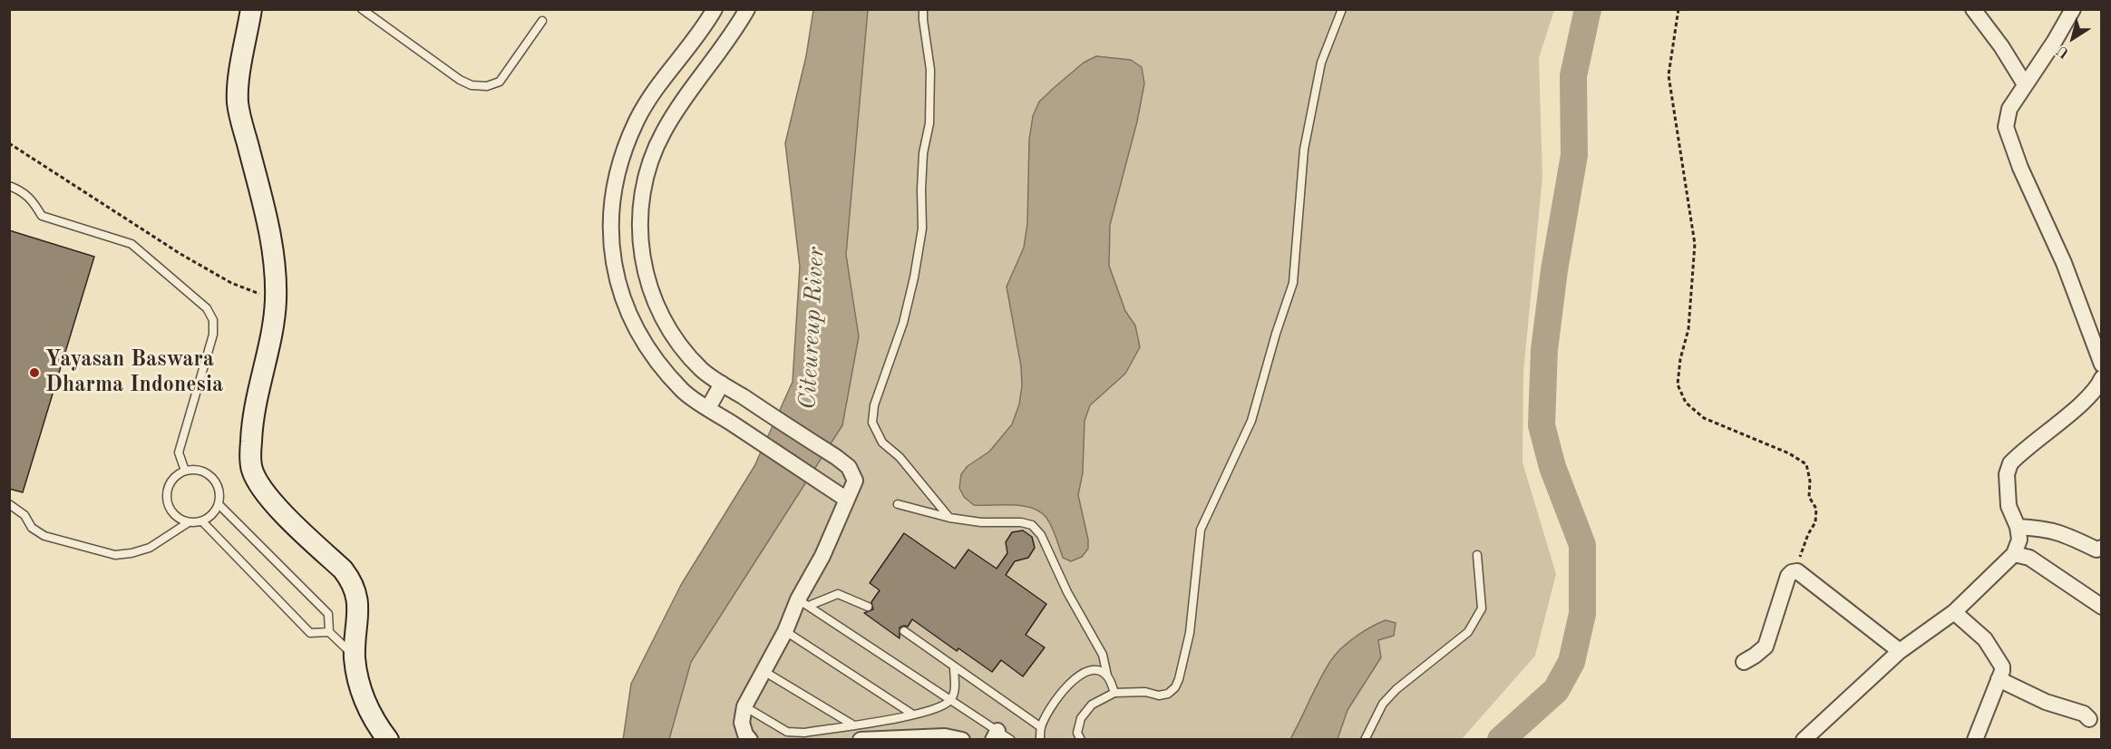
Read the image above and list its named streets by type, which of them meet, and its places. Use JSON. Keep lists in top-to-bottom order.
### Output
{
  "water": ["Citeureup River"],
  "places": ["Yayasan Baswara Dharma Indonesia"],
  "north": "bottom left"
}
